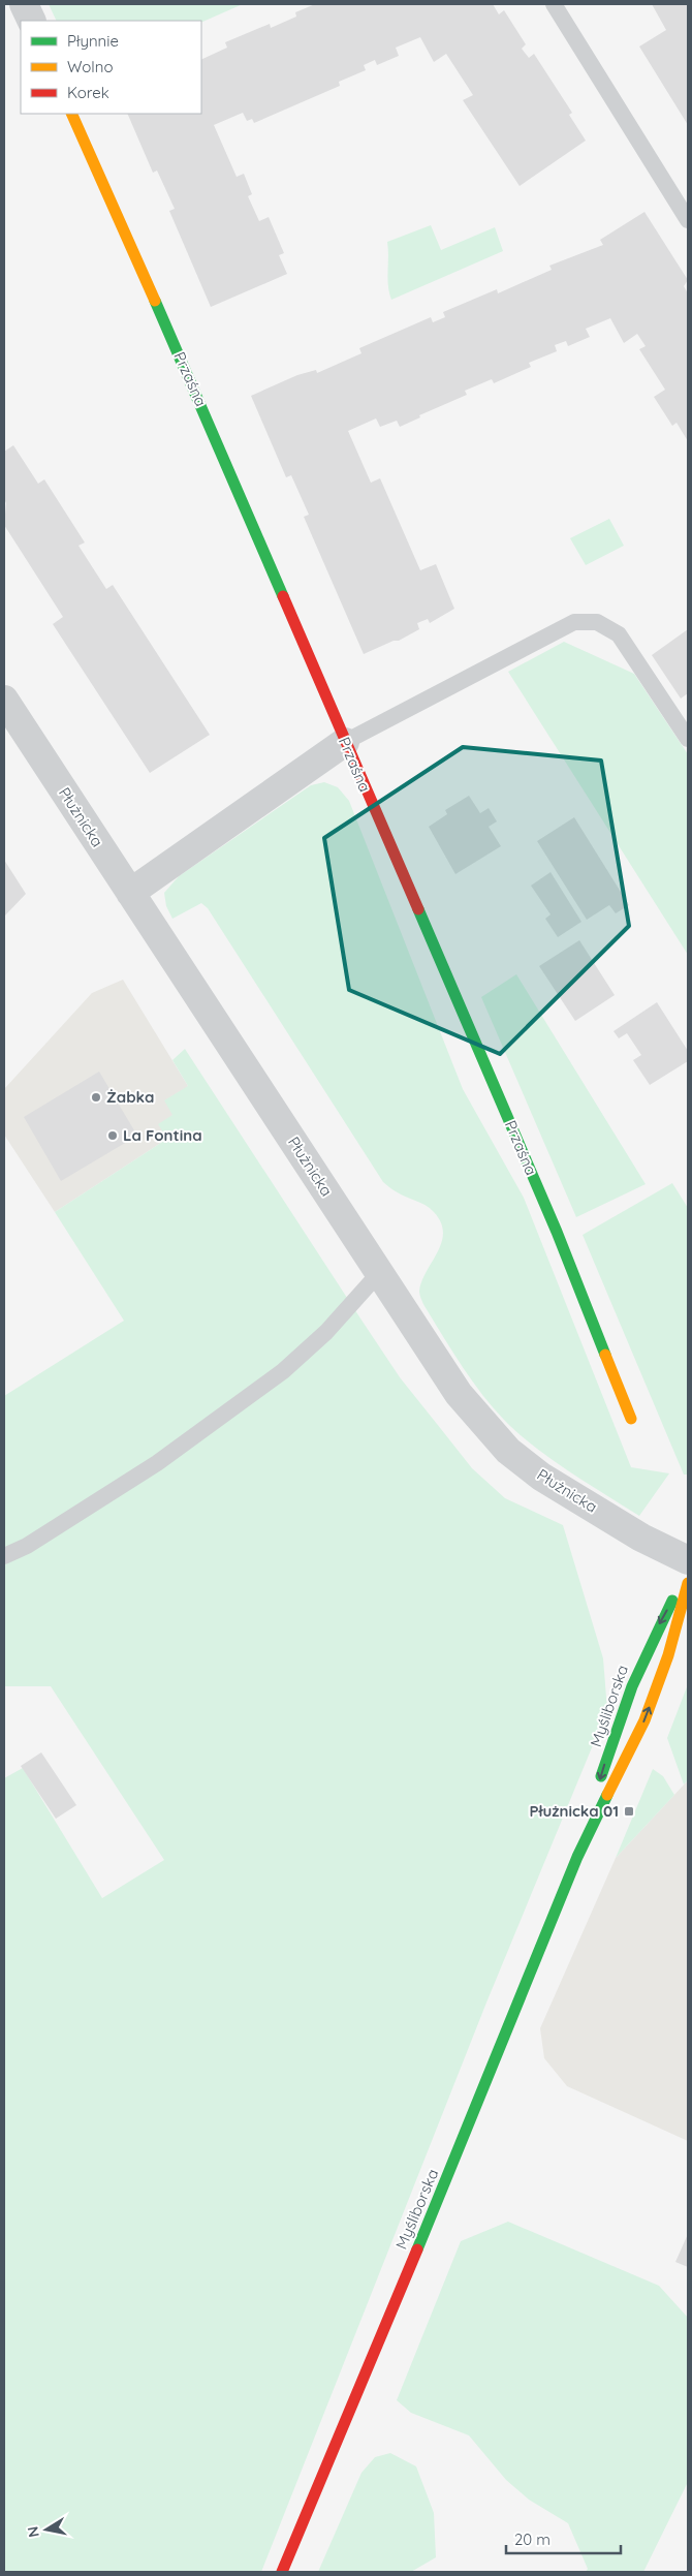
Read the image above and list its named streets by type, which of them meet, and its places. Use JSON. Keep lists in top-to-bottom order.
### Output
{
  "streets": {
    "street": ["Przaśna", "Płużnicka", "Myśliborska"]
  },
  "places": {
    "other": ["Żabka", "La Fontina"],
    "transit": ["Płużnicka 01"]
  },
  "legend": ["Płynnie", "Wolno", "Korek"],
  "scale_bar": "20 m",
  "north": "left"
}
